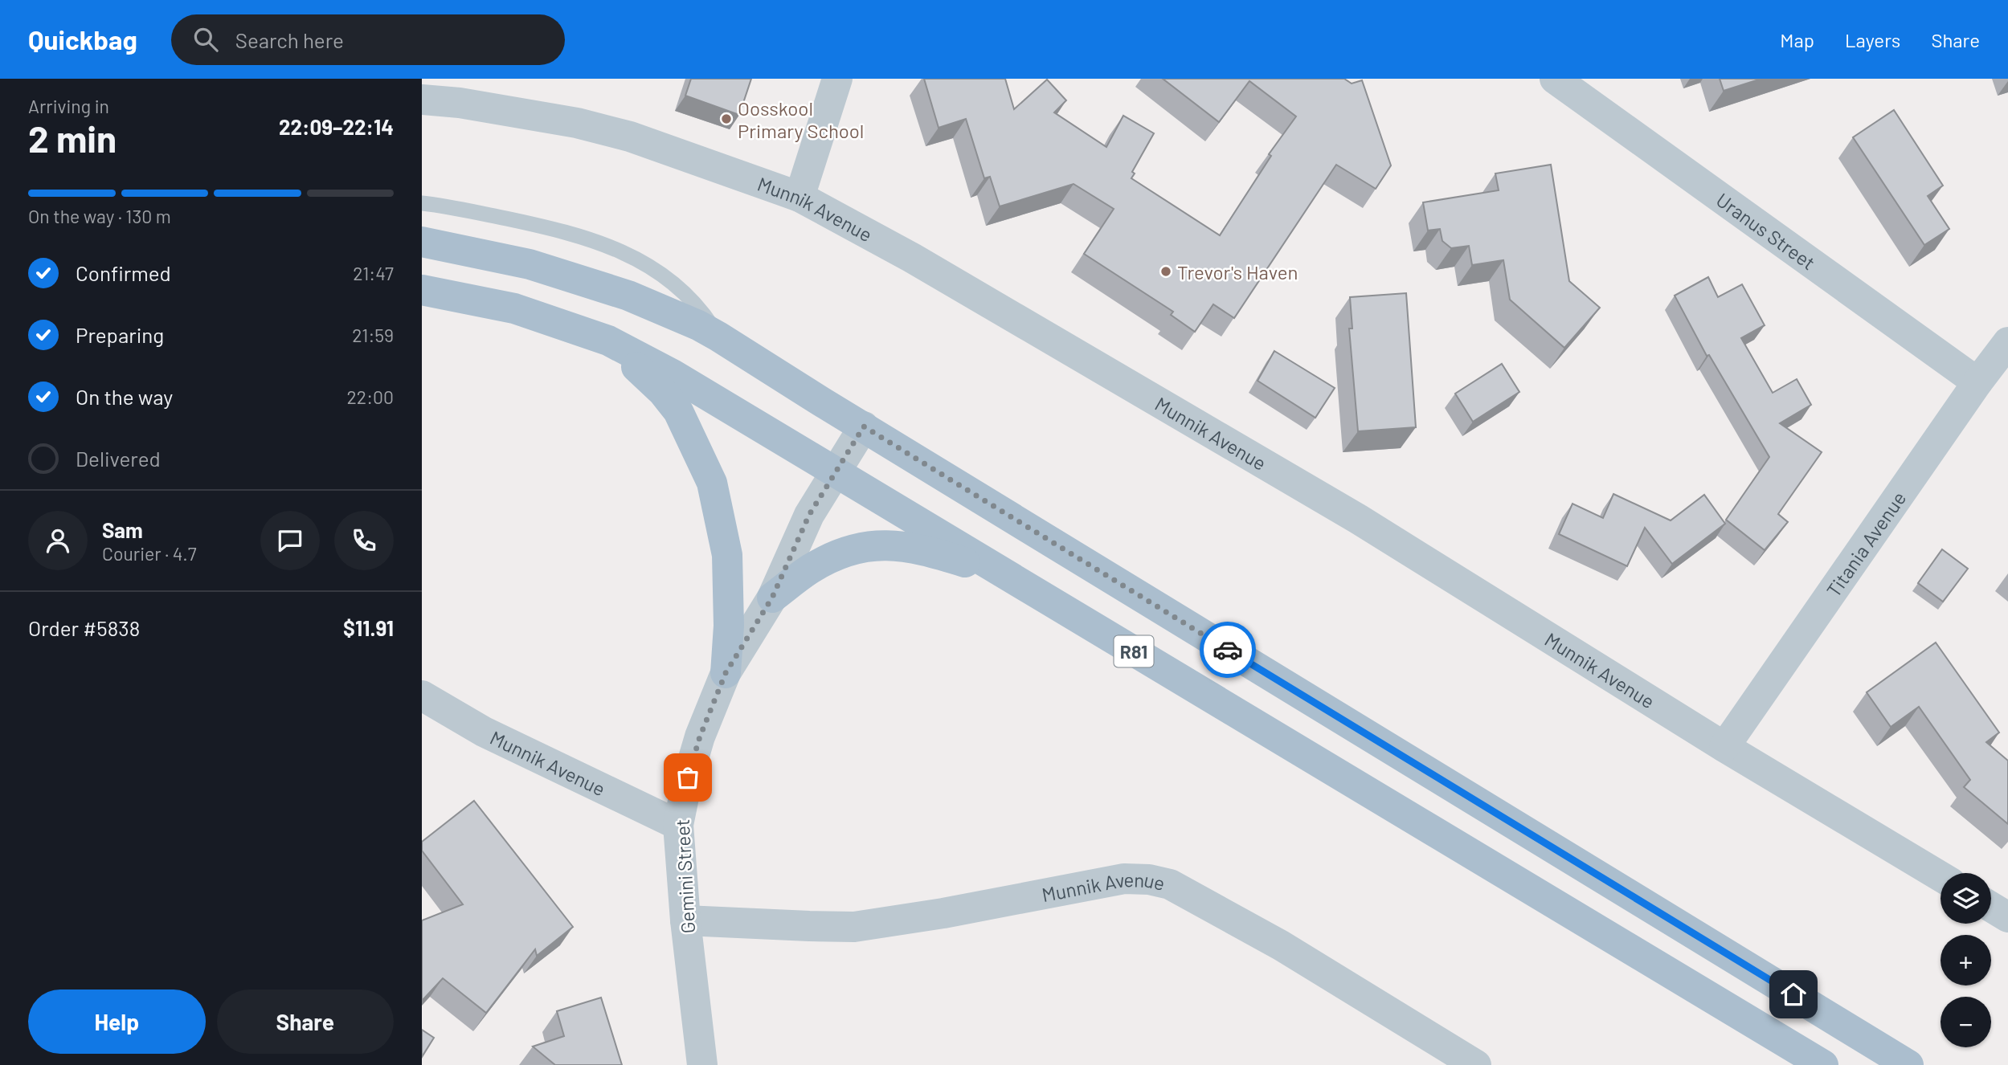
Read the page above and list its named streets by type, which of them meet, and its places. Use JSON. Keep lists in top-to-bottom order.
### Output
{
  "streets": {
    "main road": ["R81"],
    "street": [
      "Munnik Avenue",
      "Uranus Street",
      "Titania Avenue",
      "Gemini Street"
    ]
  },
  "crossings": [
    ["Munnik Avenue", "Titania Avenue"],
    ["Munnik Avenue", "Gemini Street"],
    ["Uranus Street", "Titania Avenue"],
    ["R81", "Gemini Street"]
  ],
  "places": ["Oosskool Primary School", "Trevor's Haven"],
  "page": {
    "header": "Quickbag",
    "search": "Search here",
    "nav": ["Map", "Layers", "Share"],
    "heading": ["2 min", "Arriving in", "22:09–22:14"],
    "panel": [
      "Sam",
      "Courier · 4.7",
      "Order #5838",
      "$11.91"
    ],
    "bar": "On the way · 130 m",
    "list": [
      ["Confirmed", "21:47"],
      ["Preparing", "21:59"],
      ["On the way", "22:00"],
      "Delivered"
    ],
    "map_buttons": ["+", "−"],
    "buttons": ["Help", "Share"]
  }
}
